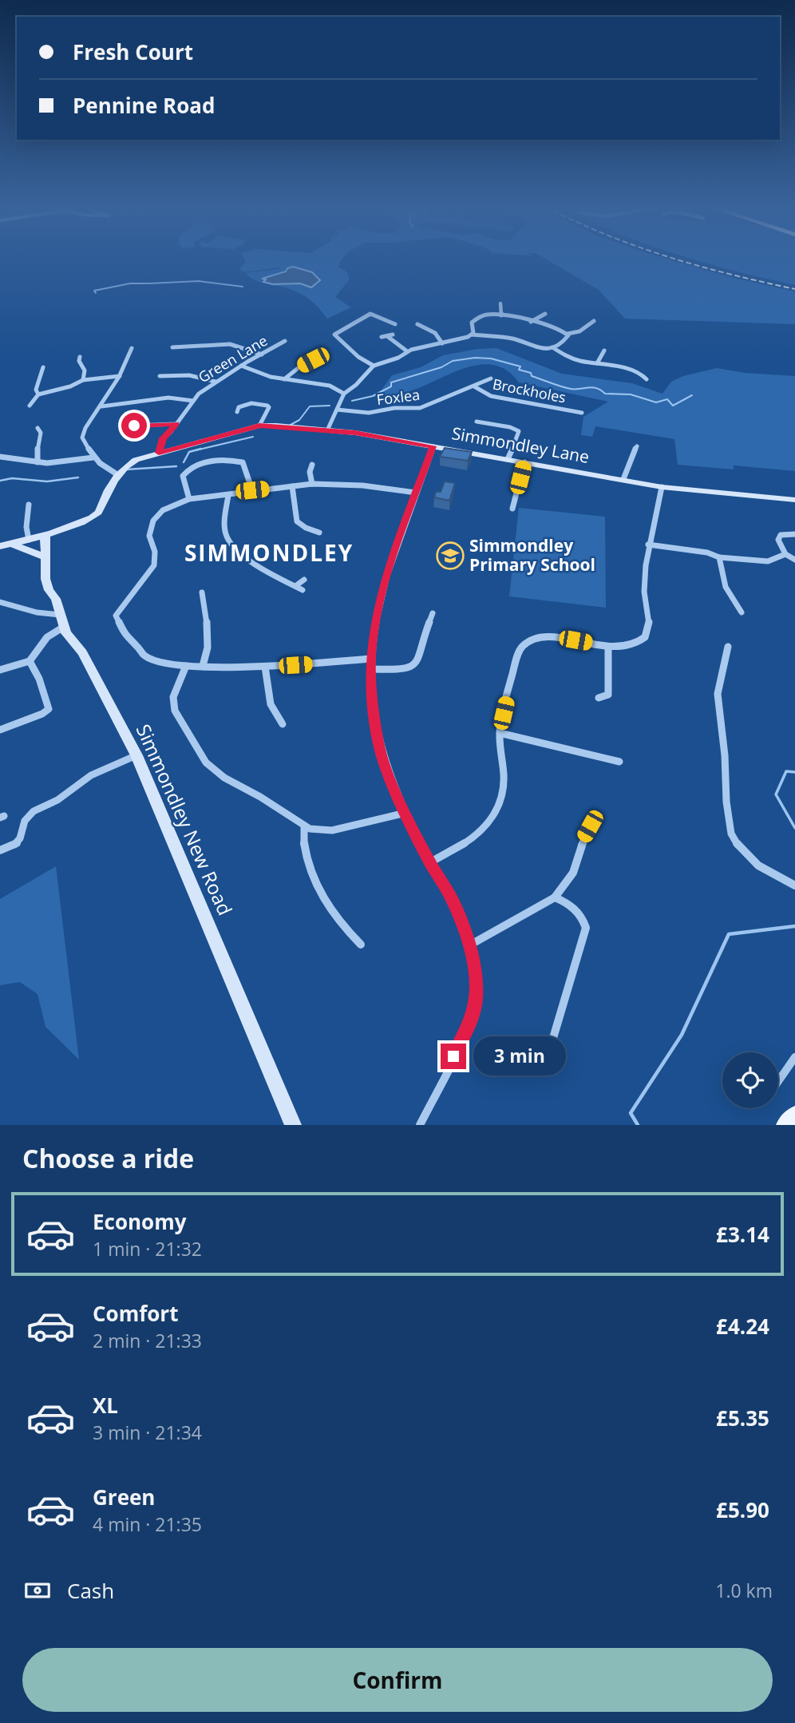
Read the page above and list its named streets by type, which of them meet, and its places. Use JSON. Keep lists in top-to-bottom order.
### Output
{
  "streets": {
    "street": [
      "Green Lane",
      "Brockholes",
      "Foxlea",
      "Simmondley Lane",
      "Simmondley New Road"
    ]
  },
  "crossings": [
    ["Green Lane", "Simmondley Lane"],
    ["Brockholes", "Foxlea"],
    ["Simmondley Lane", "Simmondley New Road"]
  ],
  "districts": ["SIMMONDLEY"],
  "places": {
    "school or university": ["Simmondley Primary School"]
  },
  "page": {
    "banner": ["Fresh Court", "Pennine Road"],
    "bubble": "3 min",
    "heading": "Choose a ride",
    "list": [
      {
        "name": "Economy",
        "note": "1 min · 21:32",
        "value": "£3.14"
      },
      {
        "name": "Comfort",
        "note": "2 min · 21:33",
        "value": "£4.24"
      },
      {
        "name": "XL",
        "note": "3 min · 21:34",
        "value": "£5.35"
      },
      {
        "name": "Green",
        "note": "4 min · 21:35",
        "value": "£5.90"
      }
    ],
    "pay": ["Cash", "1.0 km"],
    "buttons": "Confirm"
  }
}
